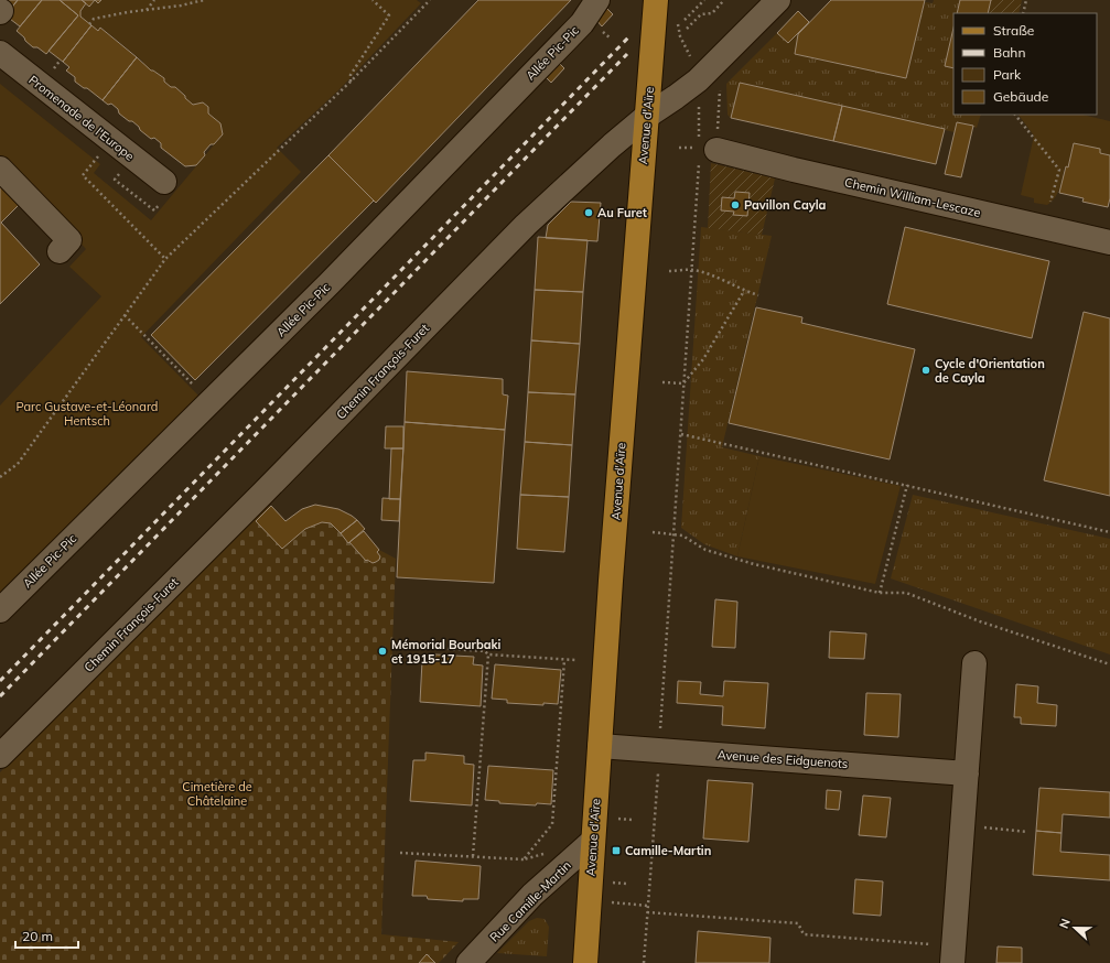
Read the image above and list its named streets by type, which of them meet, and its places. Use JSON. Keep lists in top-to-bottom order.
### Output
{
  "streets": {
    "main road": ["Avenue d'Aïre"],
    "street": [
      "Allée Pic-Pic",
      "Promenade de l'Europe",
      "Chemin William-Lescaze",
      "Chemin François-Furet",
      "Avenue des Eidguenots",
      "Rue Camille-Martin"
    ]
  },
  "crossings": [
    ["Avenue d'Aïre", "Chemin François-Furet"],
    ["Avenue d'Aïre", "Avenue des Eidguenots"],
    ["Avenue d'Aïre", "Rue Camille-Martin"]
  ],
  "parks": ["Parc Gustave-et-Léonard Hentsch", "Cimetière de Châtelaine"],
  "places": {
    "other": [
      "Pavillon Cayla",
      "Au Furet",
      "Cycle d'Orientation de Cayla",
      "Mémorial Bourbaki et 1915-17"
    ],
    "transit": ["Camille-Martin"]
  },
  "legend": [
    "Straße",
    "Bahn",
    "Park",
    "Gebäude"
  ],
  "scale_bar": "20 m",
  "north": "left"
}
